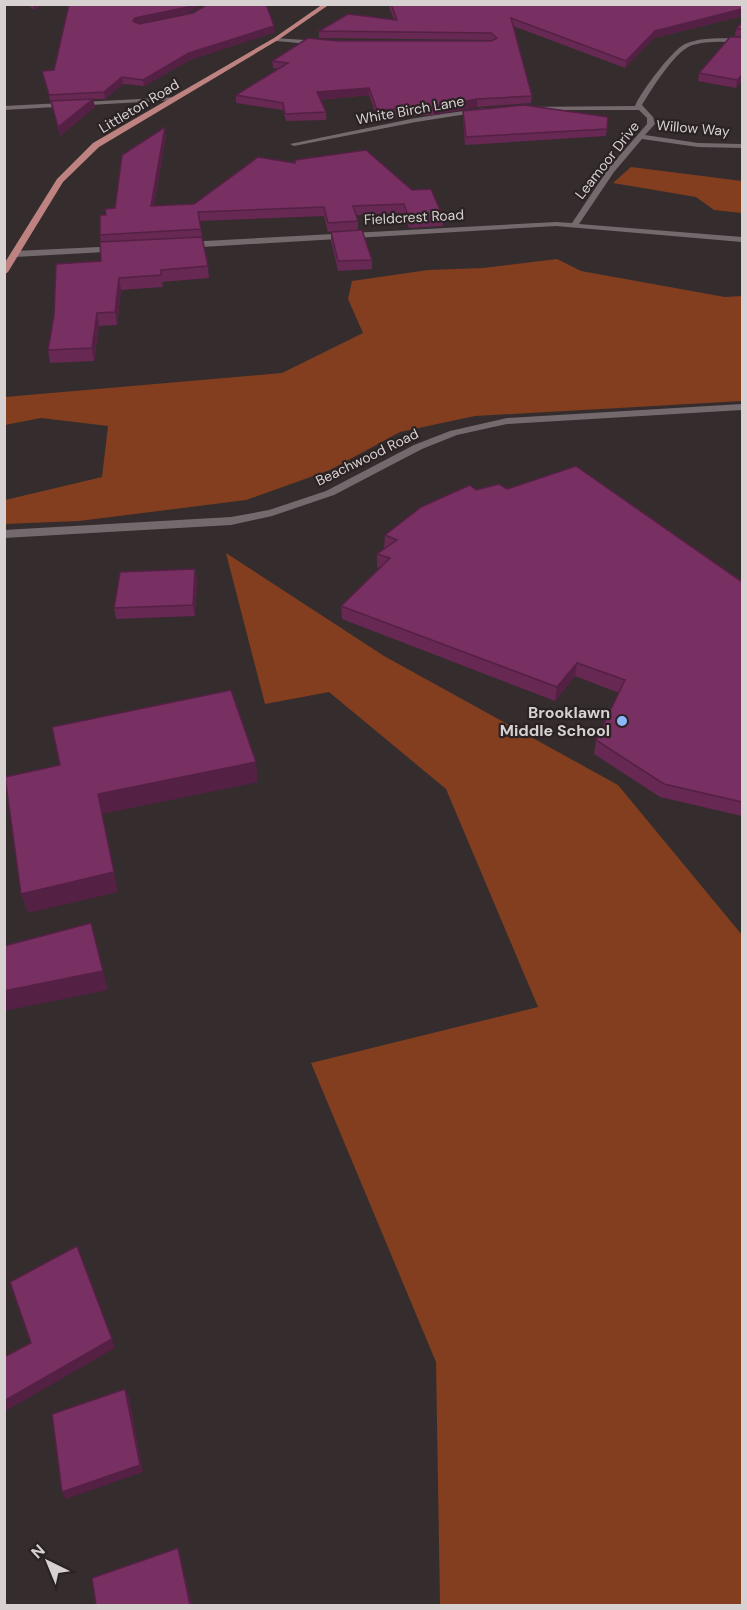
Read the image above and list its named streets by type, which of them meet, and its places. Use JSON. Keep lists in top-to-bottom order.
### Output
{
  "streets": {
    "main road": ["Littleton Road"],
    "street": [
      "White Birch Lane",
      "Willow Way",
      "Leamoor Drive",
      "Fieldcrest Road",
      "Beachwood Road"
    ]
  },
  "crossings": [
    ["Willow Way", "Leamoor Drive"],
    ["Leamoor Drive", "Fieldcrest Road"]
  ],
  "places": ["Brooklawn Middle School"],
  "north": "top left"
}
